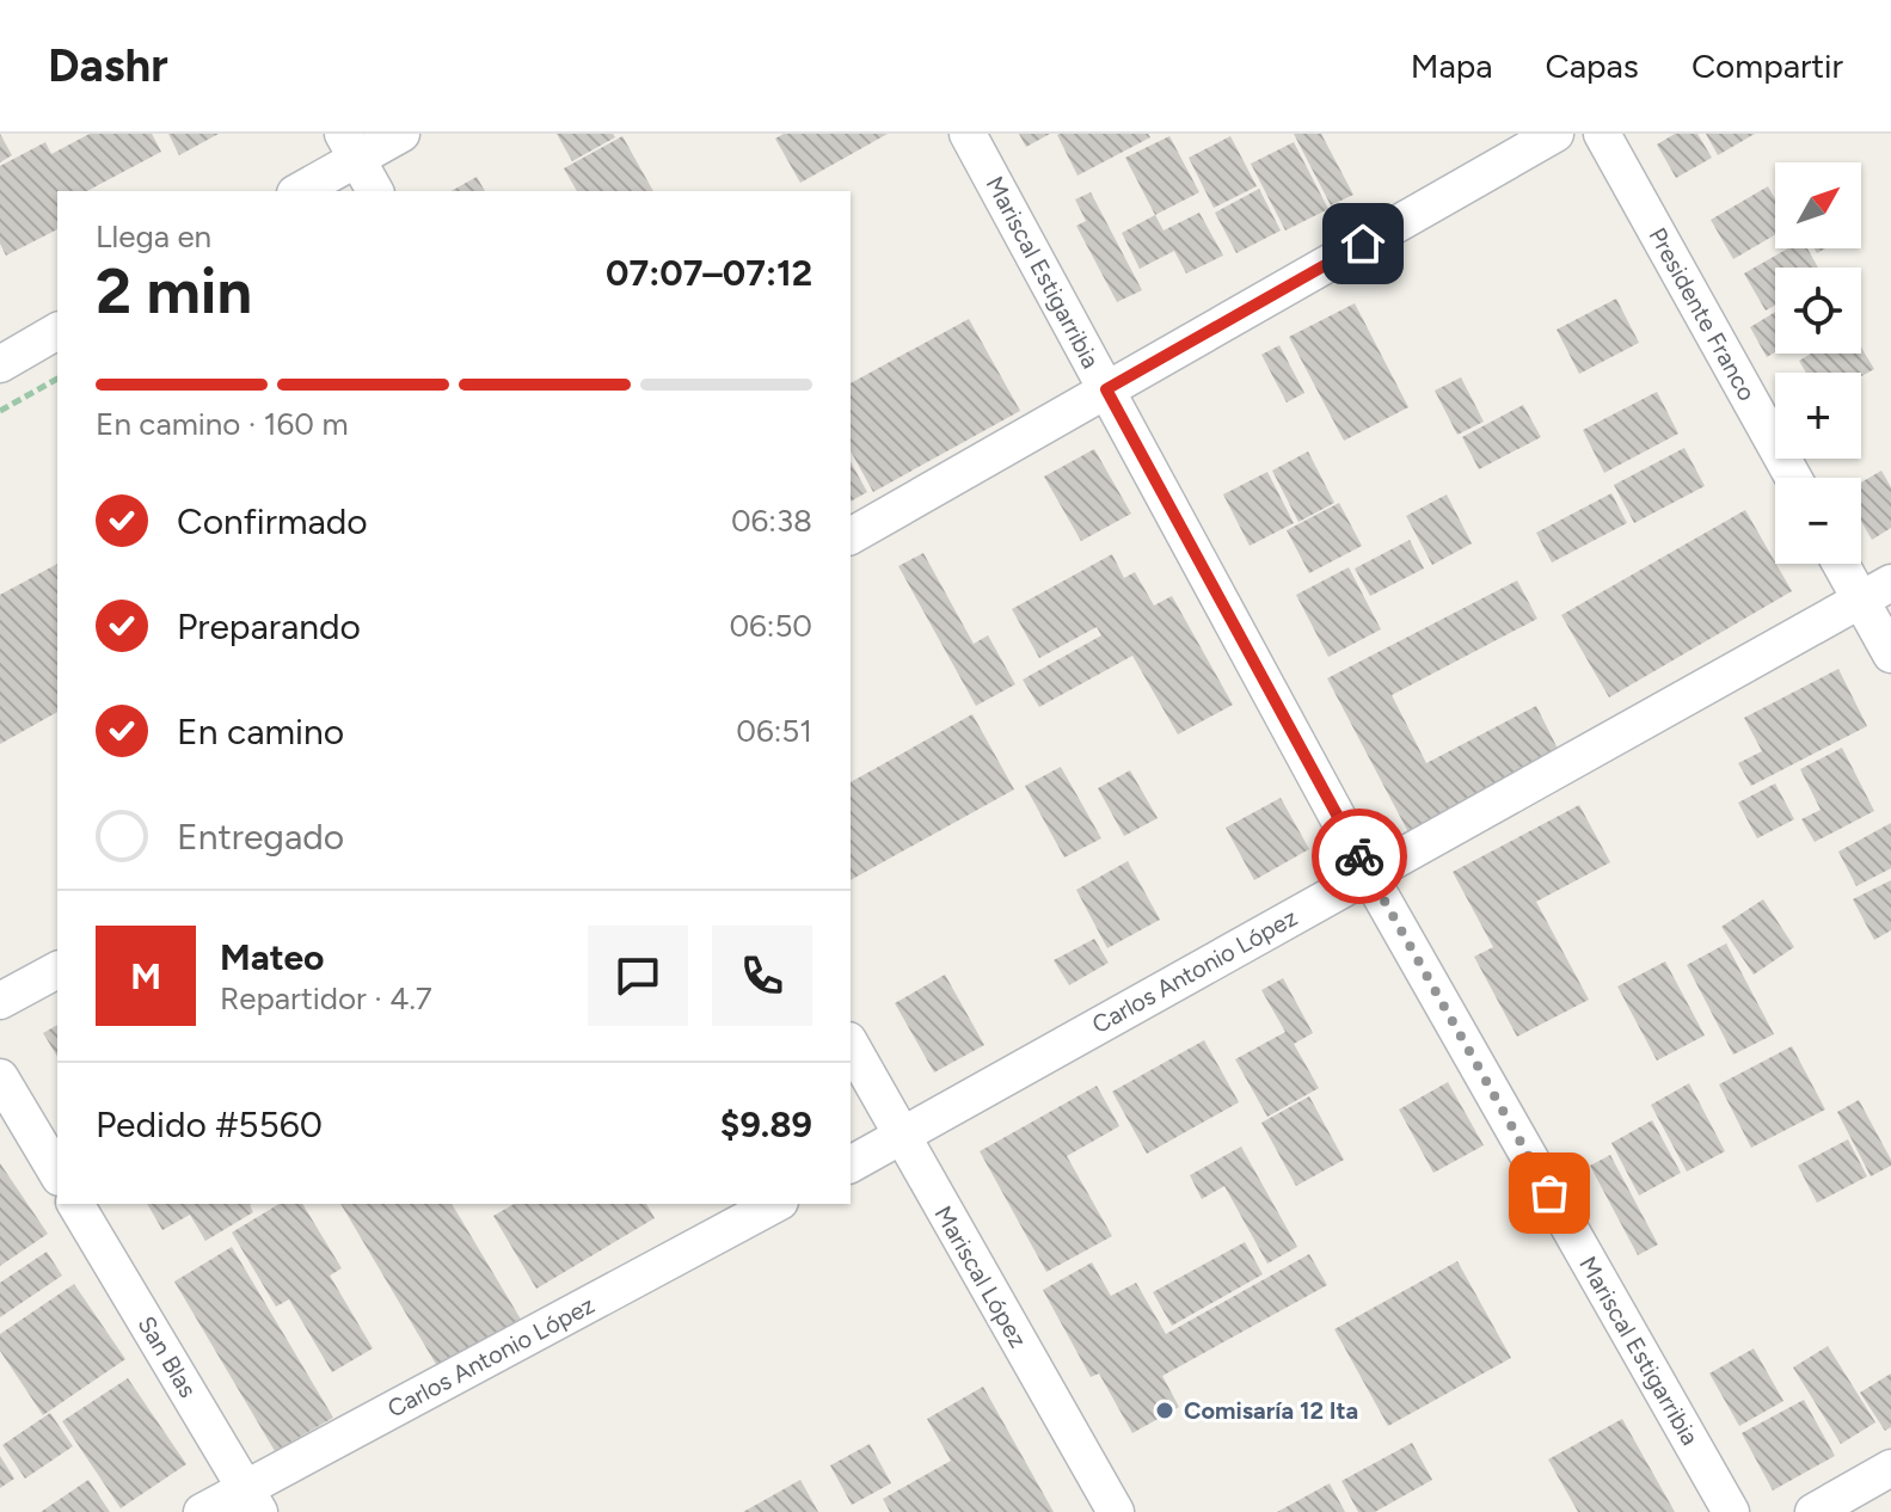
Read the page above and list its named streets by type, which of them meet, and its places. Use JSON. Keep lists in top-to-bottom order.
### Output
{
  "streets": {
    "street": [
      "Mariscal Estigarribia",
      "Presidente Franco",
      "Carlos Antonio López",
      "Mariscal López",
      "San Blas"
    ]
  },
  "crossings": [
    ["Mariscal Estigarribia", "Carlos Antonio López"],
    ["Carlos Antonio López", "Mariscal López"],
    ["Carlos Antonio López", "San Blas"]
  ],
  "places": ["Comisaría 12 Ita"],
  "north": "top right",
  "page": {
    "header": "Dashr",
    "nav": ["Mapa", "Capas", "Compartir"],
    "map_buttons": ["+", "−"],
    "heading": ["2 min", "Llega en", "07:07–07:12"],
    "panel": [
      "Mateo",
      "Repartidor · 4.7",
      "Pedido #5560",
      "$9.89"
    ],
    "bar": "En camino · 160 m",
    "list": [
      ["Confirmado", "06:38"],
      ["Preparando", "06:50"],
      ["En camino", "06:51"],
      "Entregado"
    ],
    "round": "M"
  }
}
